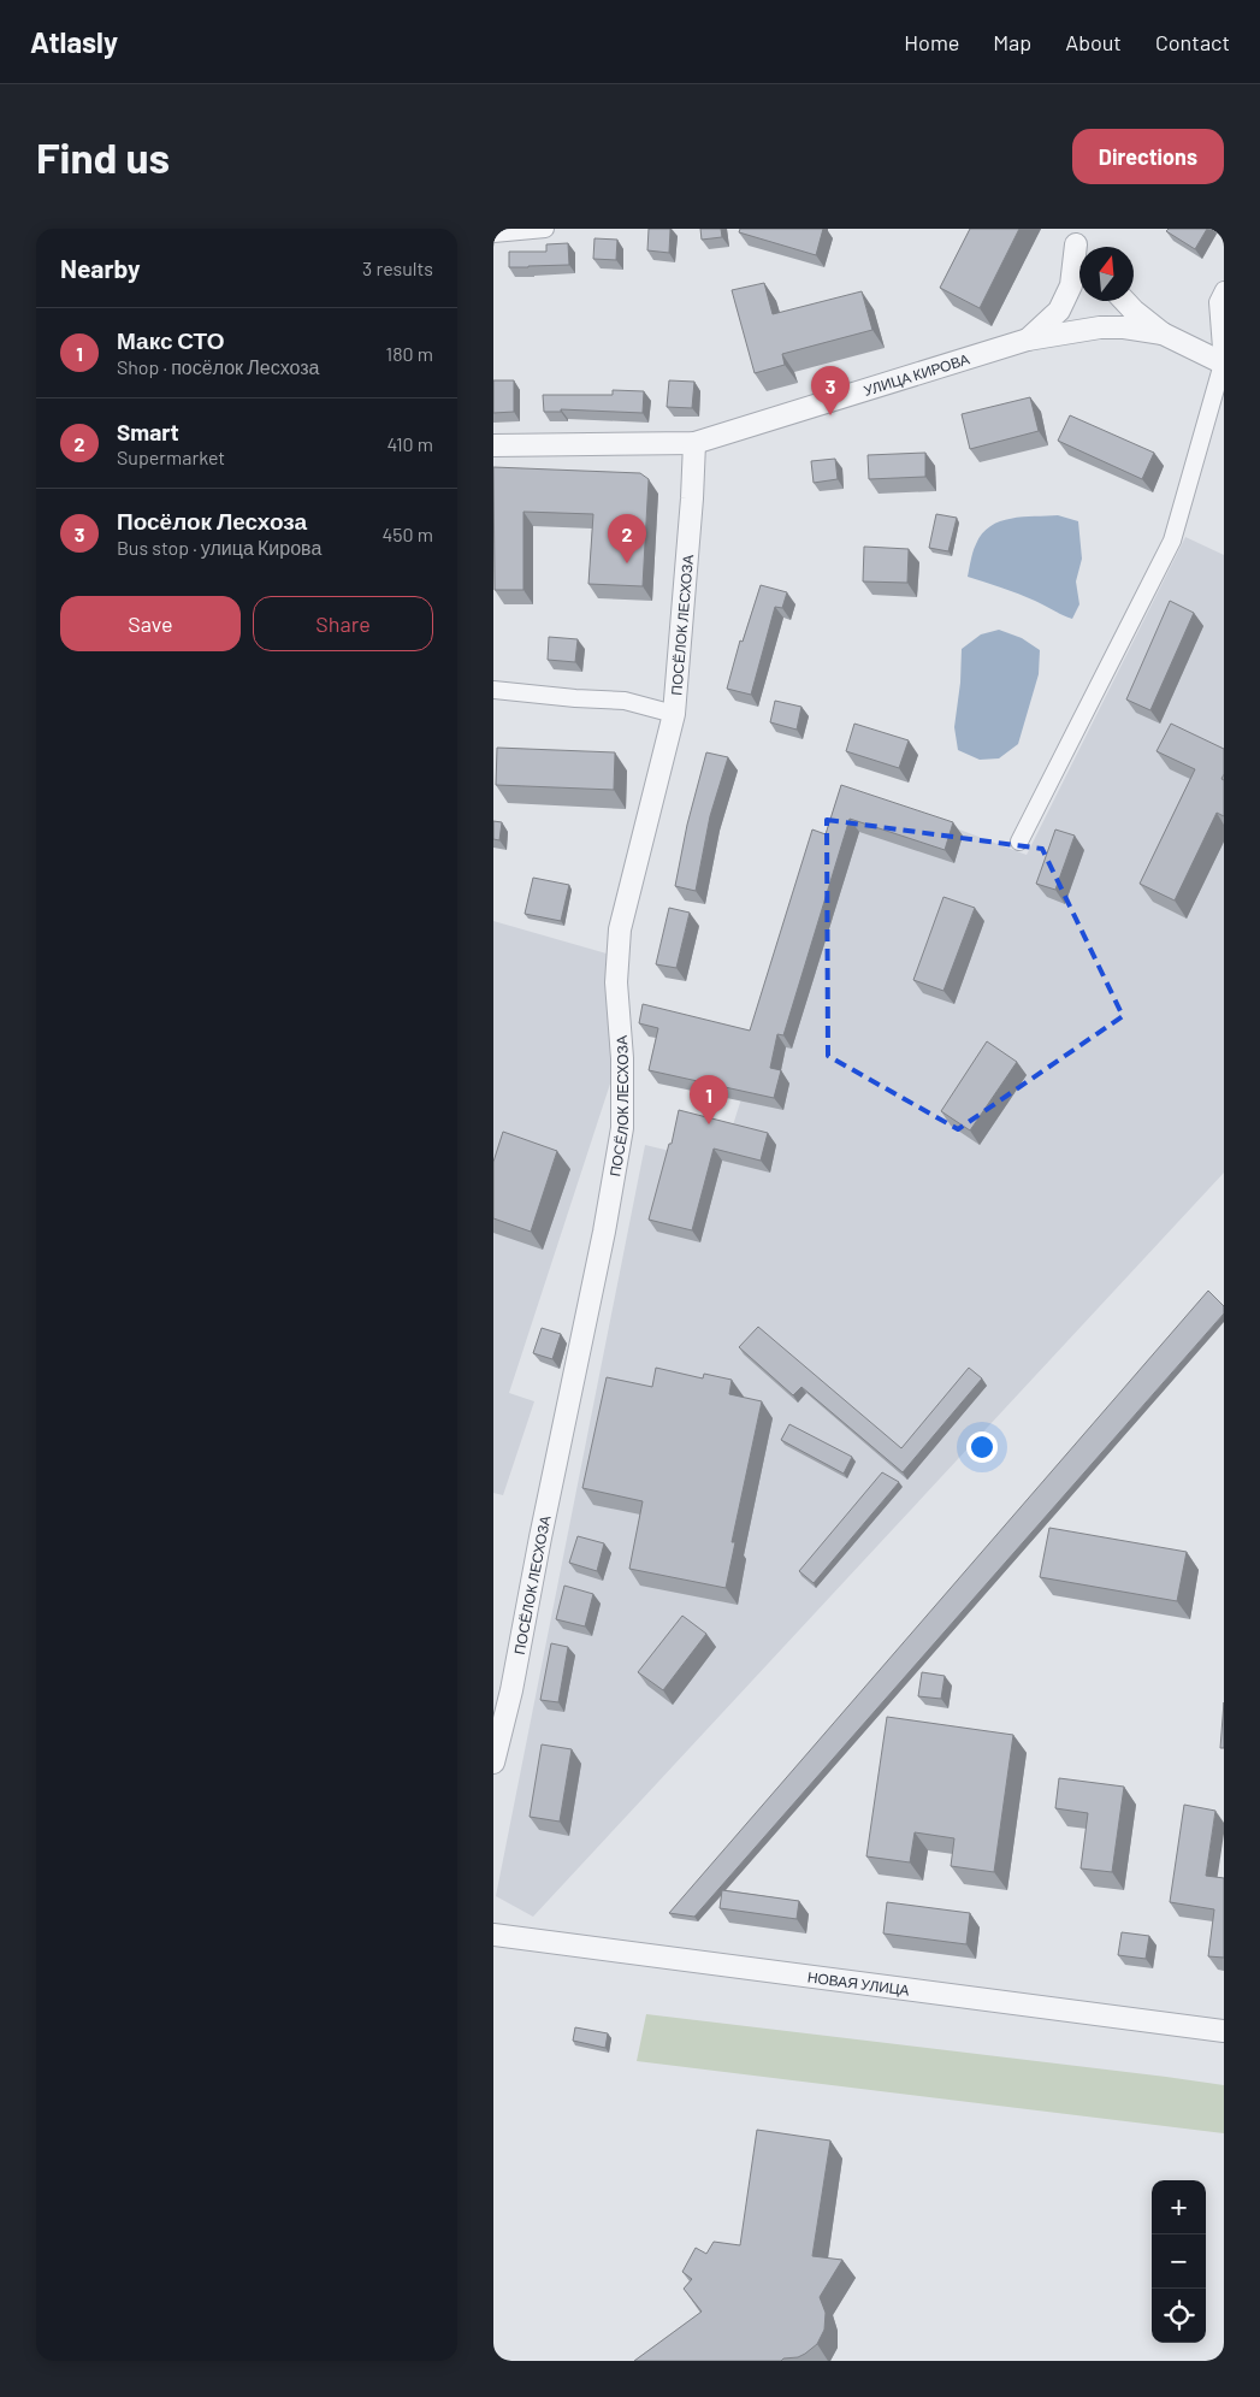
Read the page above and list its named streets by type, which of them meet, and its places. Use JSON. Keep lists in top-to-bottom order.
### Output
{
  "streets": {
    "street": ["УЛИЦА КИРОВА", "ПОСЁЛОК ЛЕСХОЗА", "НОВАЯ УЛИЦА"]
  },
  "crossings": [
    ["УЛИЦА КИРОВА", "ПОСЁЛОК ЛЕСХОЗА"]
  ],
  "north": "top",
  "page": {
    "header": "Atlasly",
    "nav": [
      "Home",
      "Map",
      "About",
      "Contact"
    ],
    "buttons": [
      "Directions",
      ["Save", "Share"]
    ],
    "title": "Find us",
    "heading": ["Nearby", "3 results"],
    "list": [
      {
        "mark": "1",
        "name": "Макс СТО",
        "note": "Shop · посёлок Лесхоза",
        "value": "180 m"
      },
      {
        "mark": "2",
        "name": "Smart",
        "note": "Supermarket",
        "value": "410 m"
      },
      {
        "mark": "3",
        "name": "Посёлок Лесхоза",
        "note": "Bus stop · улица Кирова",
        "value": "450 m"
      }
    ],
    "pins": ["3", "2", "1"],
    "map_buttons": ["+", "−"]
  }
}
